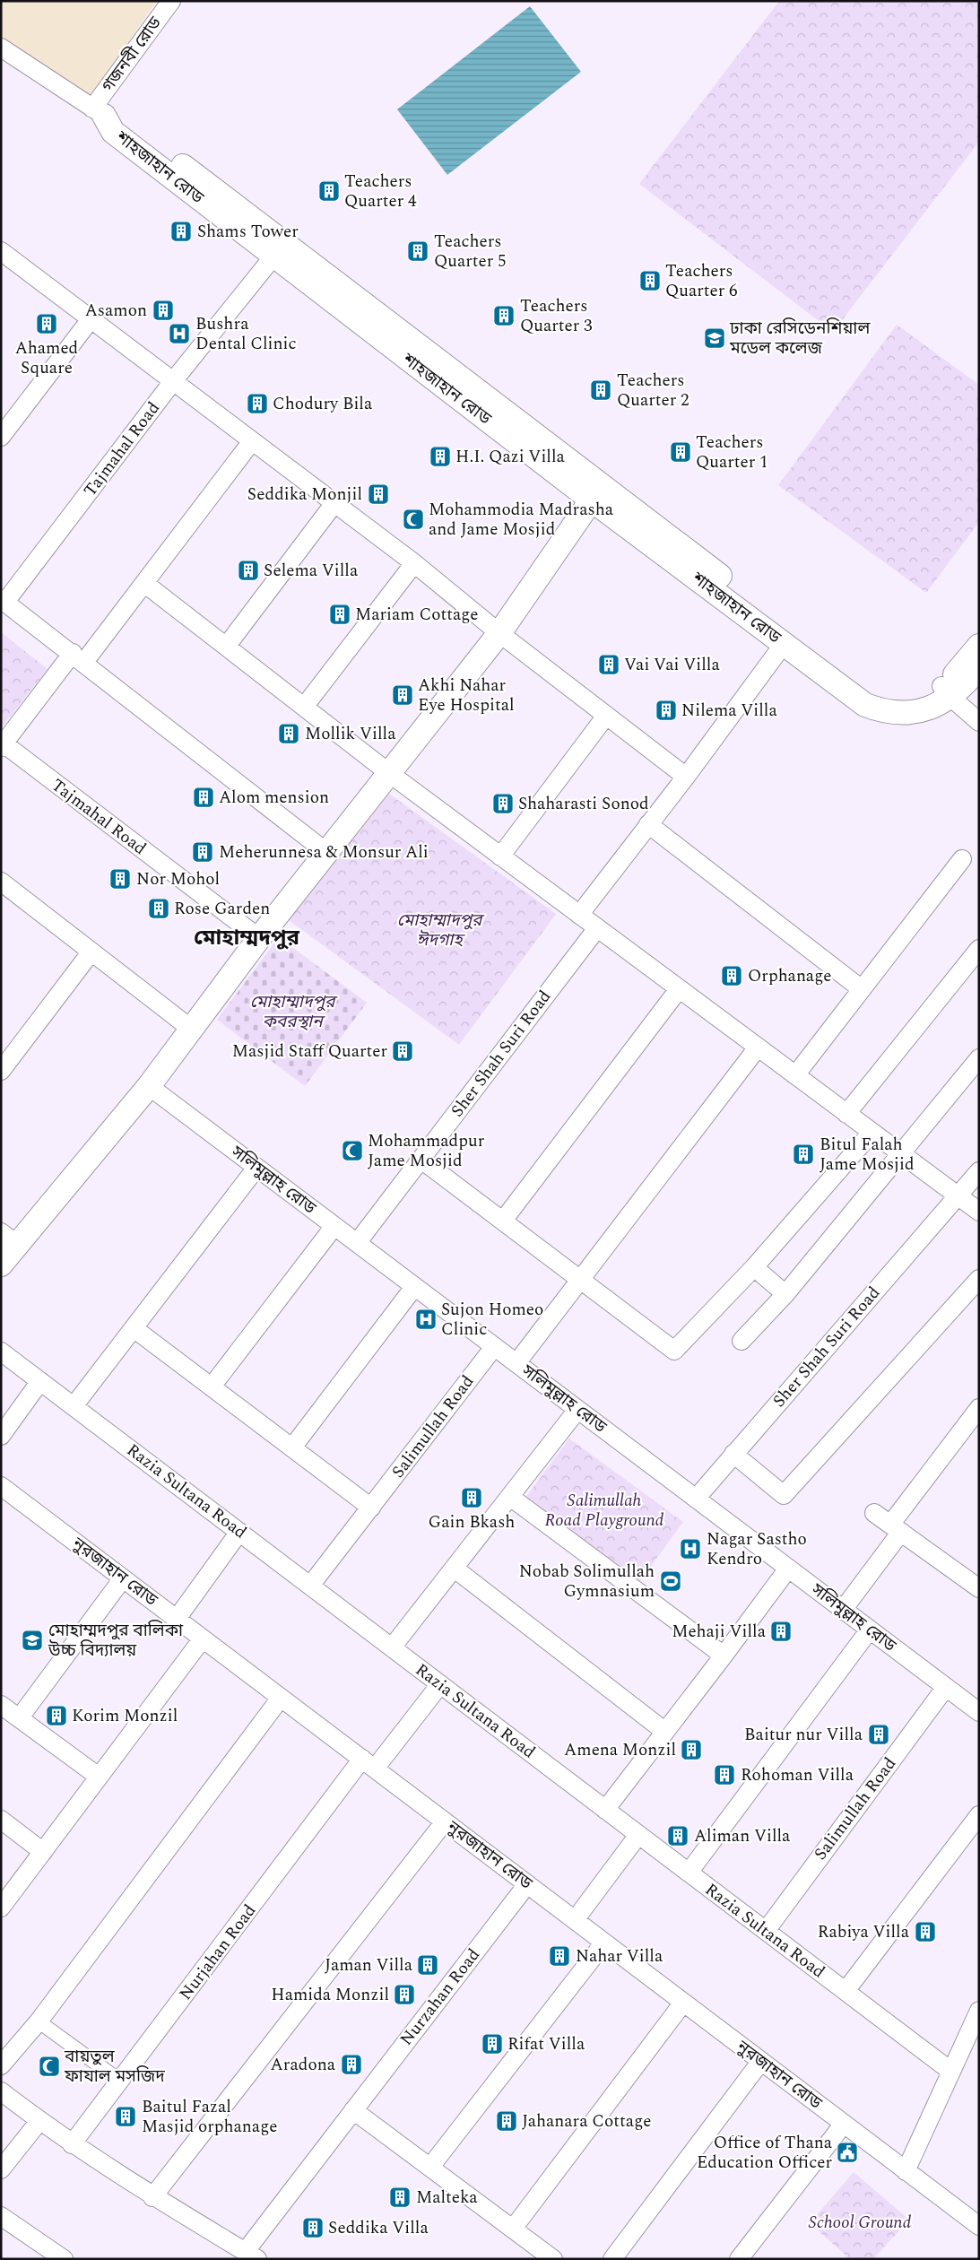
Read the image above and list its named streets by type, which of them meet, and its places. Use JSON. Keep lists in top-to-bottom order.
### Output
{
  "streets": {
    "street": [
      "গজনবী রোড",
      "শাহজাহান রোড",
      "Tajmahal Road",
      "Sher Shah Suri Road",
      "সলিমুল্লাহ রোড",
      "Salimullah Road",
      "Razia Sultana Road",
      "নুরজাহান রোড",
      "Nurjahan Road",
      "Nurzahan Road"
    ]
  },
  "crossings": [
    ["গজনবী রোড", "শাহজাহান রোড"],
    ["শাহজাহান রোড", "Tajmahal Road"],
    ["Sher Shah Suri Road", "সলিমুল্লাহ রোড"],
    ["সলিমুল্লাহ রোড", "Salimullah Road"],
    ["Salimullah Road", "Razia Sultana Road"],
    ["Razia Sultana Road", "Nurjahan Road"],
    ["নুরজাহান রোড", "Nurjahan Road"],
    ["নুরজাহান রোড", "Nurzahan Road"]
  ],
  "districts": ["মোহাম্মদপুর"],
  "parks": [
    "মোহাম্মাদপুর ঈদগাহ",
    "মোহাম্মাদপুর কবরস্থান",
    "Salimullah Road Playground",
    "School Ground"
  ],
  "places": {
    "building": [
      "Teachers Quarter 4",
      "Shams Tower",
      "Teachers Quarter 5",
      "Teachers Quarter 6",
      "Asamon",
      "Teachers Quarter 3",
      "Ahamed Square",
      "Teachers Quarter 2",
      "Chodury Bila",
      "Teachers Quarter 1",
      "H.I. Qazi Villa",
      "Seddika Monjil",
      "Selema Villa",
      "Mariam Cottage",
      "Vai Vai Villa",
      "Akhi Nahar Eye Hospital",
      "Nilema Villa",
      "Mollik Villa",
      "Alom mension",
      "Shaharasti Sonod",
      "Meherunnesa & Monsur Ali",
      "Nor Mohol",
      "Rose Garden",
      "Orphanage",
      "Masjid Staff Quarter",
      "Bitul Falah Jame Mosjid",
      "Gain Bkash",
      "Mehaji Villa",
      "Korim Monzil",
      "Baitur nur Villa",
      "Amena Monzil",
      "Rohoman Villa",
      "Aliman Villa",
      "Rabiya Villa",
      "Nahar Villa",
      "Jaman Villa",
      "Hamida Monzil",
      "Rifat Villa",
      "Aradona",
      "Baitul Fazal Masjid orphanage",
      "Jahanara Cottage",
      "Malteka",
      "Seddika Villa"
    ],
    "hospital": ["Bushra Dental Clinic", "Sujon Homeo Clinic", "Nagar Sastho Kendro"],
    "school or university": ["ঢাকা রেসিডেনশিয়াল মডেল কলেজ", "মোহাম্মদপুর বালিকা উচ্চ বিদ্যালয়"],
    "mosque": ["Mohammodia Madrasha and Jame Mosjid", "Mohammadpur Jame Mosjid", "বায়তুল ফাযাল মসজিদ"],
    "sports": ["Nobab Solimullah Gymnasium"],
    "public building": ["Office of Thana Education Officer"]
  }
}
